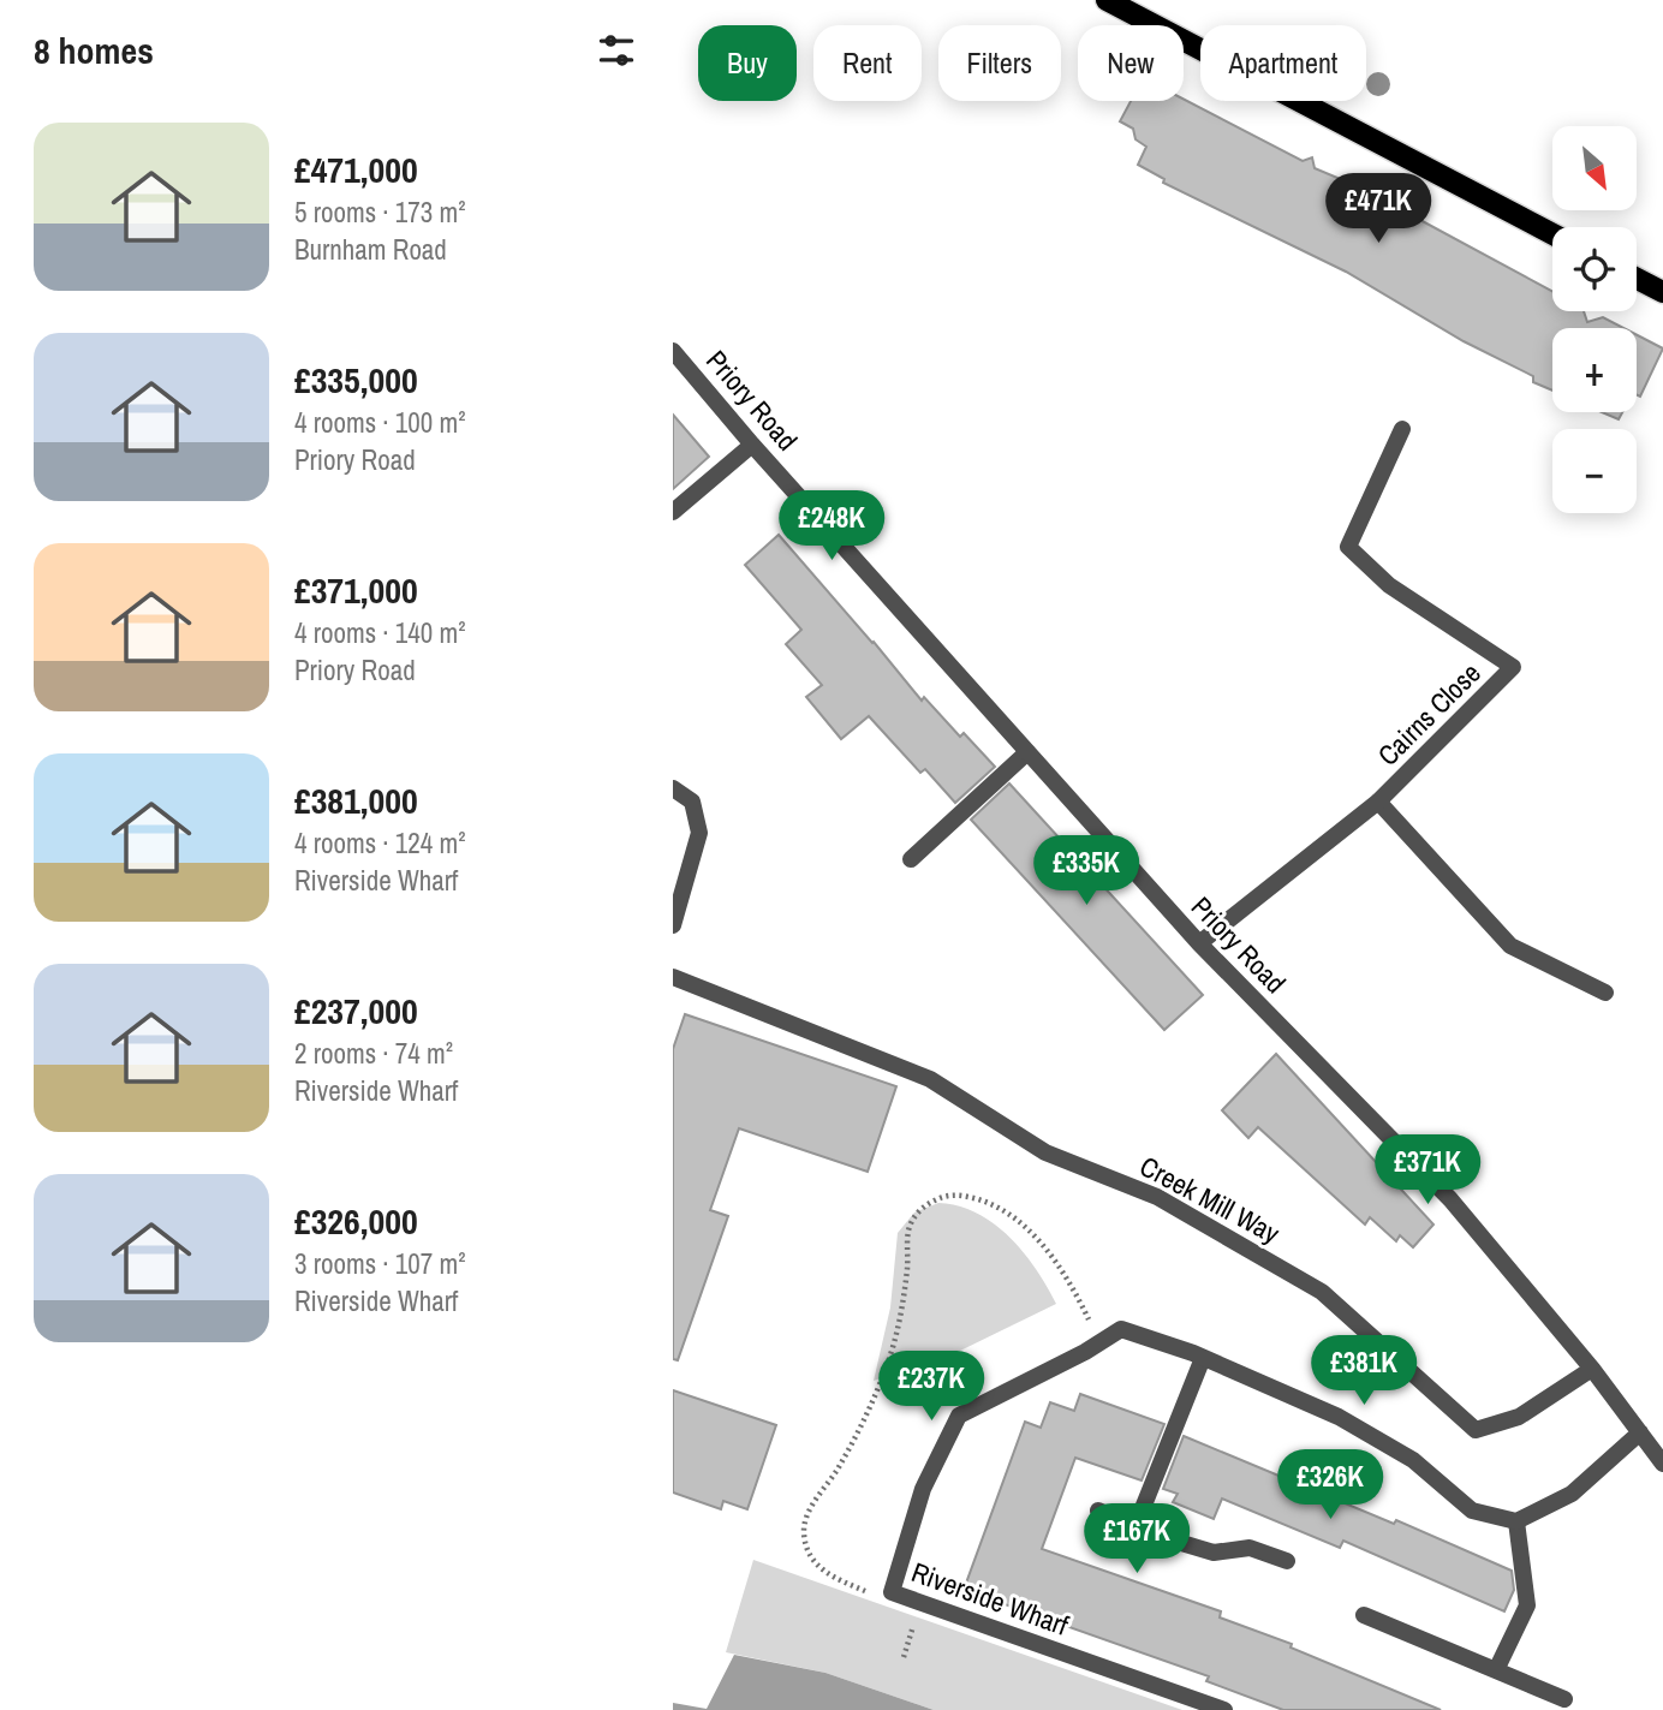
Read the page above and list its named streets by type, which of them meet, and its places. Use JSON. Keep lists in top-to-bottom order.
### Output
{
  "streets": {
    "street": [
      "Priory Road",
      "Cairns Close",
      "Creek Mill Way",
      "Riverside Wharf"
    ]
  },
  "crossings": [
    ["Priory Road", "Cairns Close"],
    ["Priory Road", "Creek Mill Way"]
  ],
  "north": "bottom right",
  "page": {
    "heading": "8 homes",
    "chip": [
      "Buy",
      "Rent",
      "Filters",
      "New",
      "Apartment"
    ],
    "list": [
      {
        "name": "£471,000",
        "note": "5 rooms · 173 m² · Burnham Road"
      },
      {
        "name": "£335,000",
        "note": "4 rooms · 100 m² · Priory Road"
      },
      {
        "name": "£371,000",
        "note": "4 rooms · 140 m² · Priory Road"
      },
      {
        "name": "£381,000",
        "note": "4 rooms · 124 m² · Riverside Wharf"
      },
      {
        "name": "£237,000",
        "note": "2 rooms · 74 m² · Riverside Wharf"
      },
      {
        "name": "£326,000",
        "note": "3 rooms · 107 m² · Riverside Wharf"
      }
    ],
    "map_buttons": ["+", "−"],
    "price": [
      "£471K",
      "£248K",
      "£335K",
      "£371K",
      "£381K",
      "£237K",
      "£326K",
      "£167K"
    ]
  }
}
